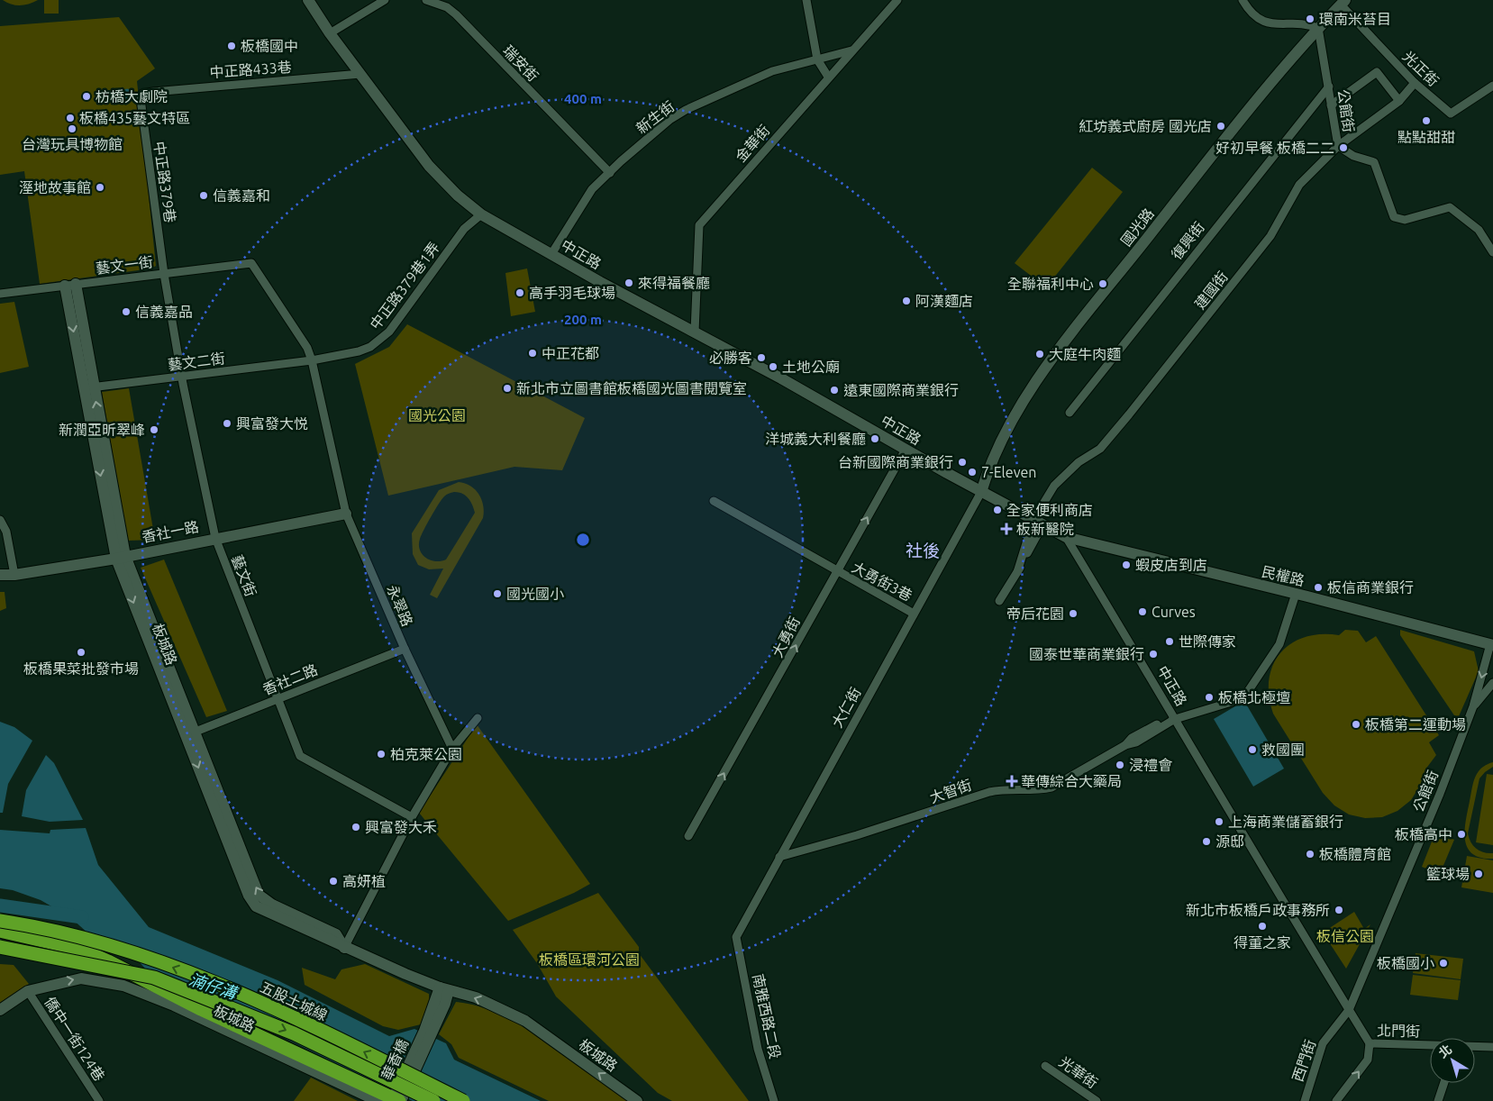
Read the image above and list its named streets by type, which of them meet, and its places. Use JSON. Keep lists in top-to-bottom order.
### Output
{
  "streets": {
    "highway": ["五股土城線"],
    "street": [
      "瑞安街",
      "光正街",
      "中正路433巷",
      "公館街",
      "新生街",
      "金華街",
      "中正路379巷",
      "國光路",
      "復興街",
      "中正路",
      "藝文一街",
      "中正路379巷1弄",
      "建國街",
      "藝文二街",
      "香社一路",
      "藝文街",
      "民權路",
      "大勇街3巷",
      "永翠路",
      "大勇街",
      "板城路",
      "香社二路",
      "大仁街",
      "大智街",
      "南雅西路二段",
      "北門街",
      "僑中一街124巷",
      "華香橋",
      "西門街",
      "光華街"
    ]
  },
  "crossings": [
    ["瑞安街", "新生街"],
    ["光正街", "國光路"],
    ["光正街", "建國街"],
    ["中正路433巷", "中正路379巷"],
    ["中正路433巷", "中正路"],
    ["公館街", "國光路"],
    ["公館街", "復興街"],
    ["公館街", "中正路"],
    ["公館街", "建國街"],
    ["公館街", "北門街"],
    ["公館街", "西門街"],
    ["新生街", "金華街"],
    ["新生街", "中正路"],
    ["金華街", "中正路"],
    ["中正路379巷", "藝文一街"],
    ["中正路379巷", "藝文街"],
    ["國光路", "中正路"],
    ["國光路", "大仁街"],
    ["中正路", "中正路379巷1弄"],
    ["中正路", "建國街"],
    ["中正路", "民權路"],
    ["中正路", "大勇街"],
    ["中正路", "大仁街"],
    ["中正路", "大智街"],
    ["中正路", "北門街"],
    ["中正路", "西門街"],
    ["藝文一街", "藝文街"],
    ["藝文一街", "永翠路"],
    ["藝文一街", "板城路"],
    ["中正路379巷1弄", "藝文二街"],
    ["中正路379巷1弄", "永翠路"],
    ["藝文二街", "藝文街"],
    ["藝文二街", "永翠路"],
    ["藝文二街", "板城路"],
    ["香社一路", "藝文街"],
    ["香社一路", "永翠路"],
    ["香社一路", "板城路"],
    ["藝文街", "香社二路"],
    ["民權路", "大智街"],
    ["大勇街3巷", "大勇街"],
    ["大勇街3巷", "大仁街"],
    ["永翠路", "香社二路"],
    ["板城路", "香社二路"],
    ["板城路", "僑中一街124巷"],
    ["板城路", "華香橋"],
    ["大仁街", "大智街"],
    ["大仁街", "南雅西路二段"],
    ["北門街", "西門街"]
  ],
  "one_way": ["大勇街"],
  "districts": ["社後"],
  "water": ["湳仔溝"],
  "parks": ["國光公園", "板信公園", "板橋區環河公園"],
  "places": {
    "other": [
      "環南米苔目",
      "板橋國中",
      "枋橋大劇院",
      "板橋435藝文特區",
      "點點甜甜",
      "紅坊義式廚房 國光店",
      "台灣玩具博物館",
      "好初早餐 板橋二二",
      "溼地故事館",
      "信義嘉和",
      "來得福餐廳",
      "全聯福利中心",
      "高手羽毛球場",
      "阿漢麵店",
      "信義嘉品",
      "中正花都",
      "大庭牛肉麵",
      "必勝客",
      "土地公廟",
      "新北市立圖書館板橋國光圖書閱覽室",
      "遠東國際商業銀行",
      "興富發大悦",
      "新潤亞昕翠峰",
      "洋城義大利餐廳",
      "台新國際商業銀行",
      "7-Eleven",
      "全家便利商店",
      "蝦皮店到店",
      "板信商業銀行",
      "國光國小",
      "Curves",
      "帝后花園",
      "世際傳家",
      "板橋果菜批發市場",
      "國泰世華商業銀行",
      "板橋北極壇",
      "板橋第二運動場",
      "救國團",
      "柏克萊公園",
      "浸禮會",
      "上海商業儲蓄銀行",
      "興富發大禾",
      "板橋高中",
      "源邸",
      "板橋體育館",
      "籃球場",
      "高妍植",
      "新北市板橋戶政事務所",
      "得董之家",
      "板橋國小"
    ],
    "health": ["板新醫院", "華傳綜合大藥局"]
  },
  "north": "top left",
  "rings": ["400 m", "200 m"]
}
